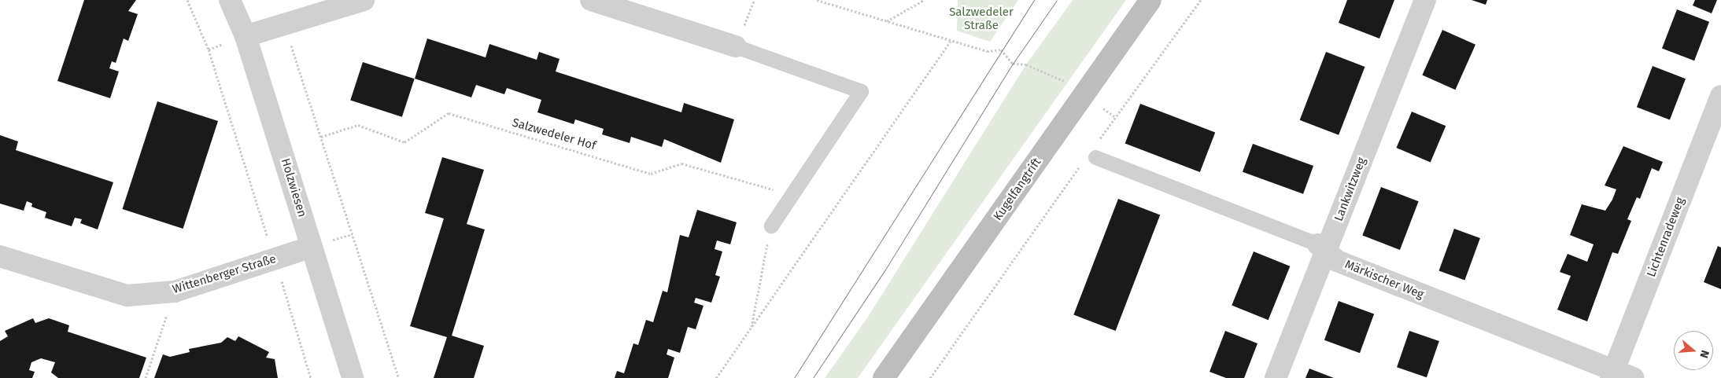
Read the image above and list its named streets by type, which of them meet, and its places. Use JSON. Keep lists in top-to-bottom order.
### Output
{
  "streets": {
    "street": [
      "Holzwiesen",
      "Kugelfangtrift",
      "Lankwitzweg",
      "Lichtenradeweg",
      "Wittenberger Straße",
      "Märkischer Weg"
    ],
    "path": ["Salzwedeler Hof"]
  },
  "crossings": [
    ["Holzwiesen", "Wittenberger Straße"],
    ["Lankwitzweg", "Märkischer Weg"],
    ["Lichtenradeweg", "Märkischer Weg"]
  ],
  "parks": ["Salzwedeler Straße"],
  "north": "right"
}
